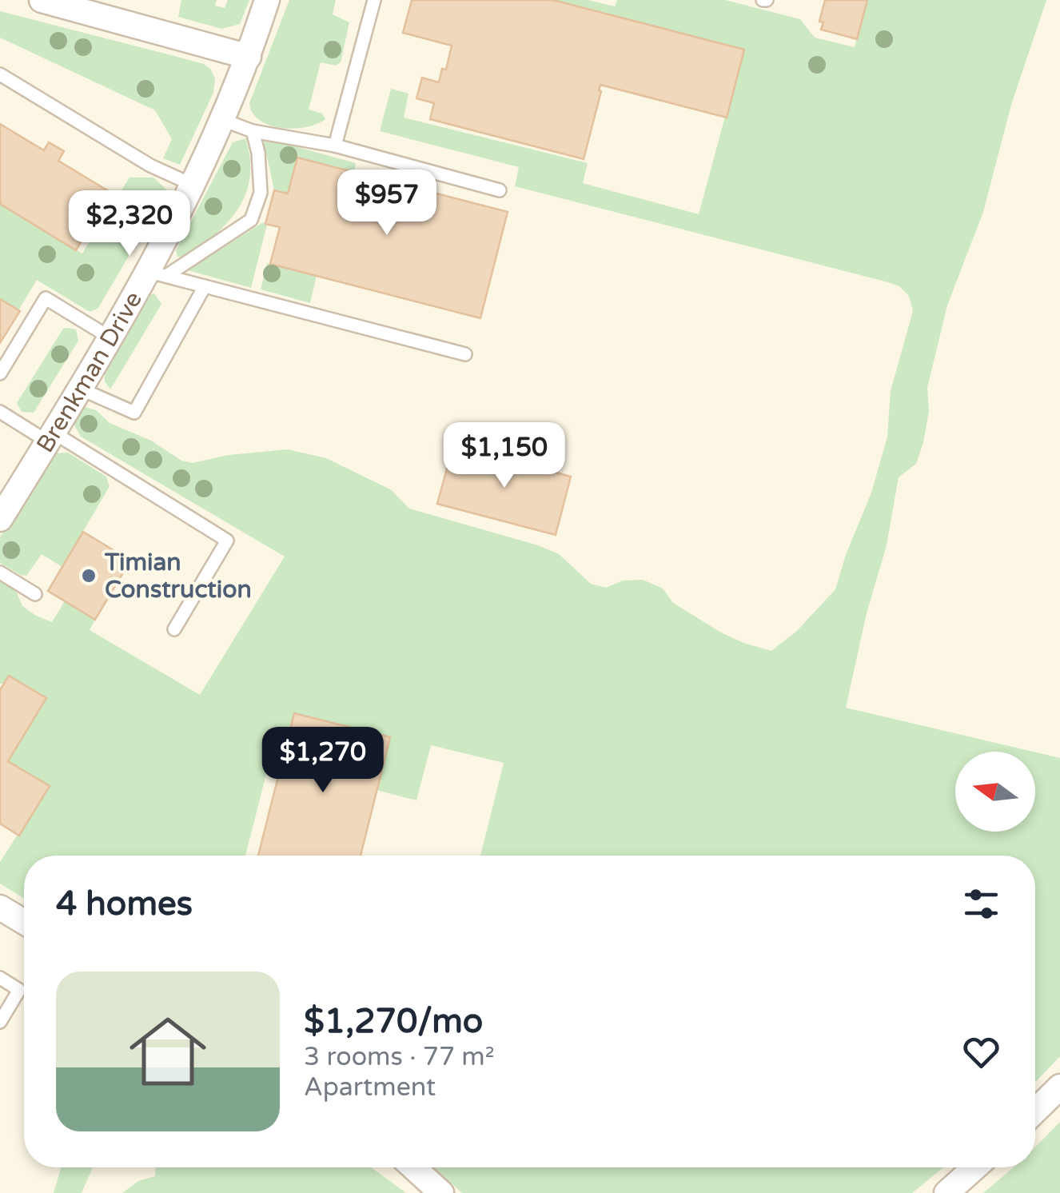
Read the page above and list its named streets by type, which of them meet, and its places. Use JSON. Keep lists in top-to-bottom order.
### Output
{
  "streets": {
    "street": ["Brenkman Drive"]
  },
  "places": ["Timian Construction"],
  "north": "left",
  "page": {
    "price": [
      "$957",
      "$2,320",
      "$1,150",
      "$1,270"
    ],
    "heading": "4 homes",
    "list": [
      {
        "name": "$1,270/mo",
        "note": "3 rooms · 77 m² · Apartment"
      }
    ]
  }
}
